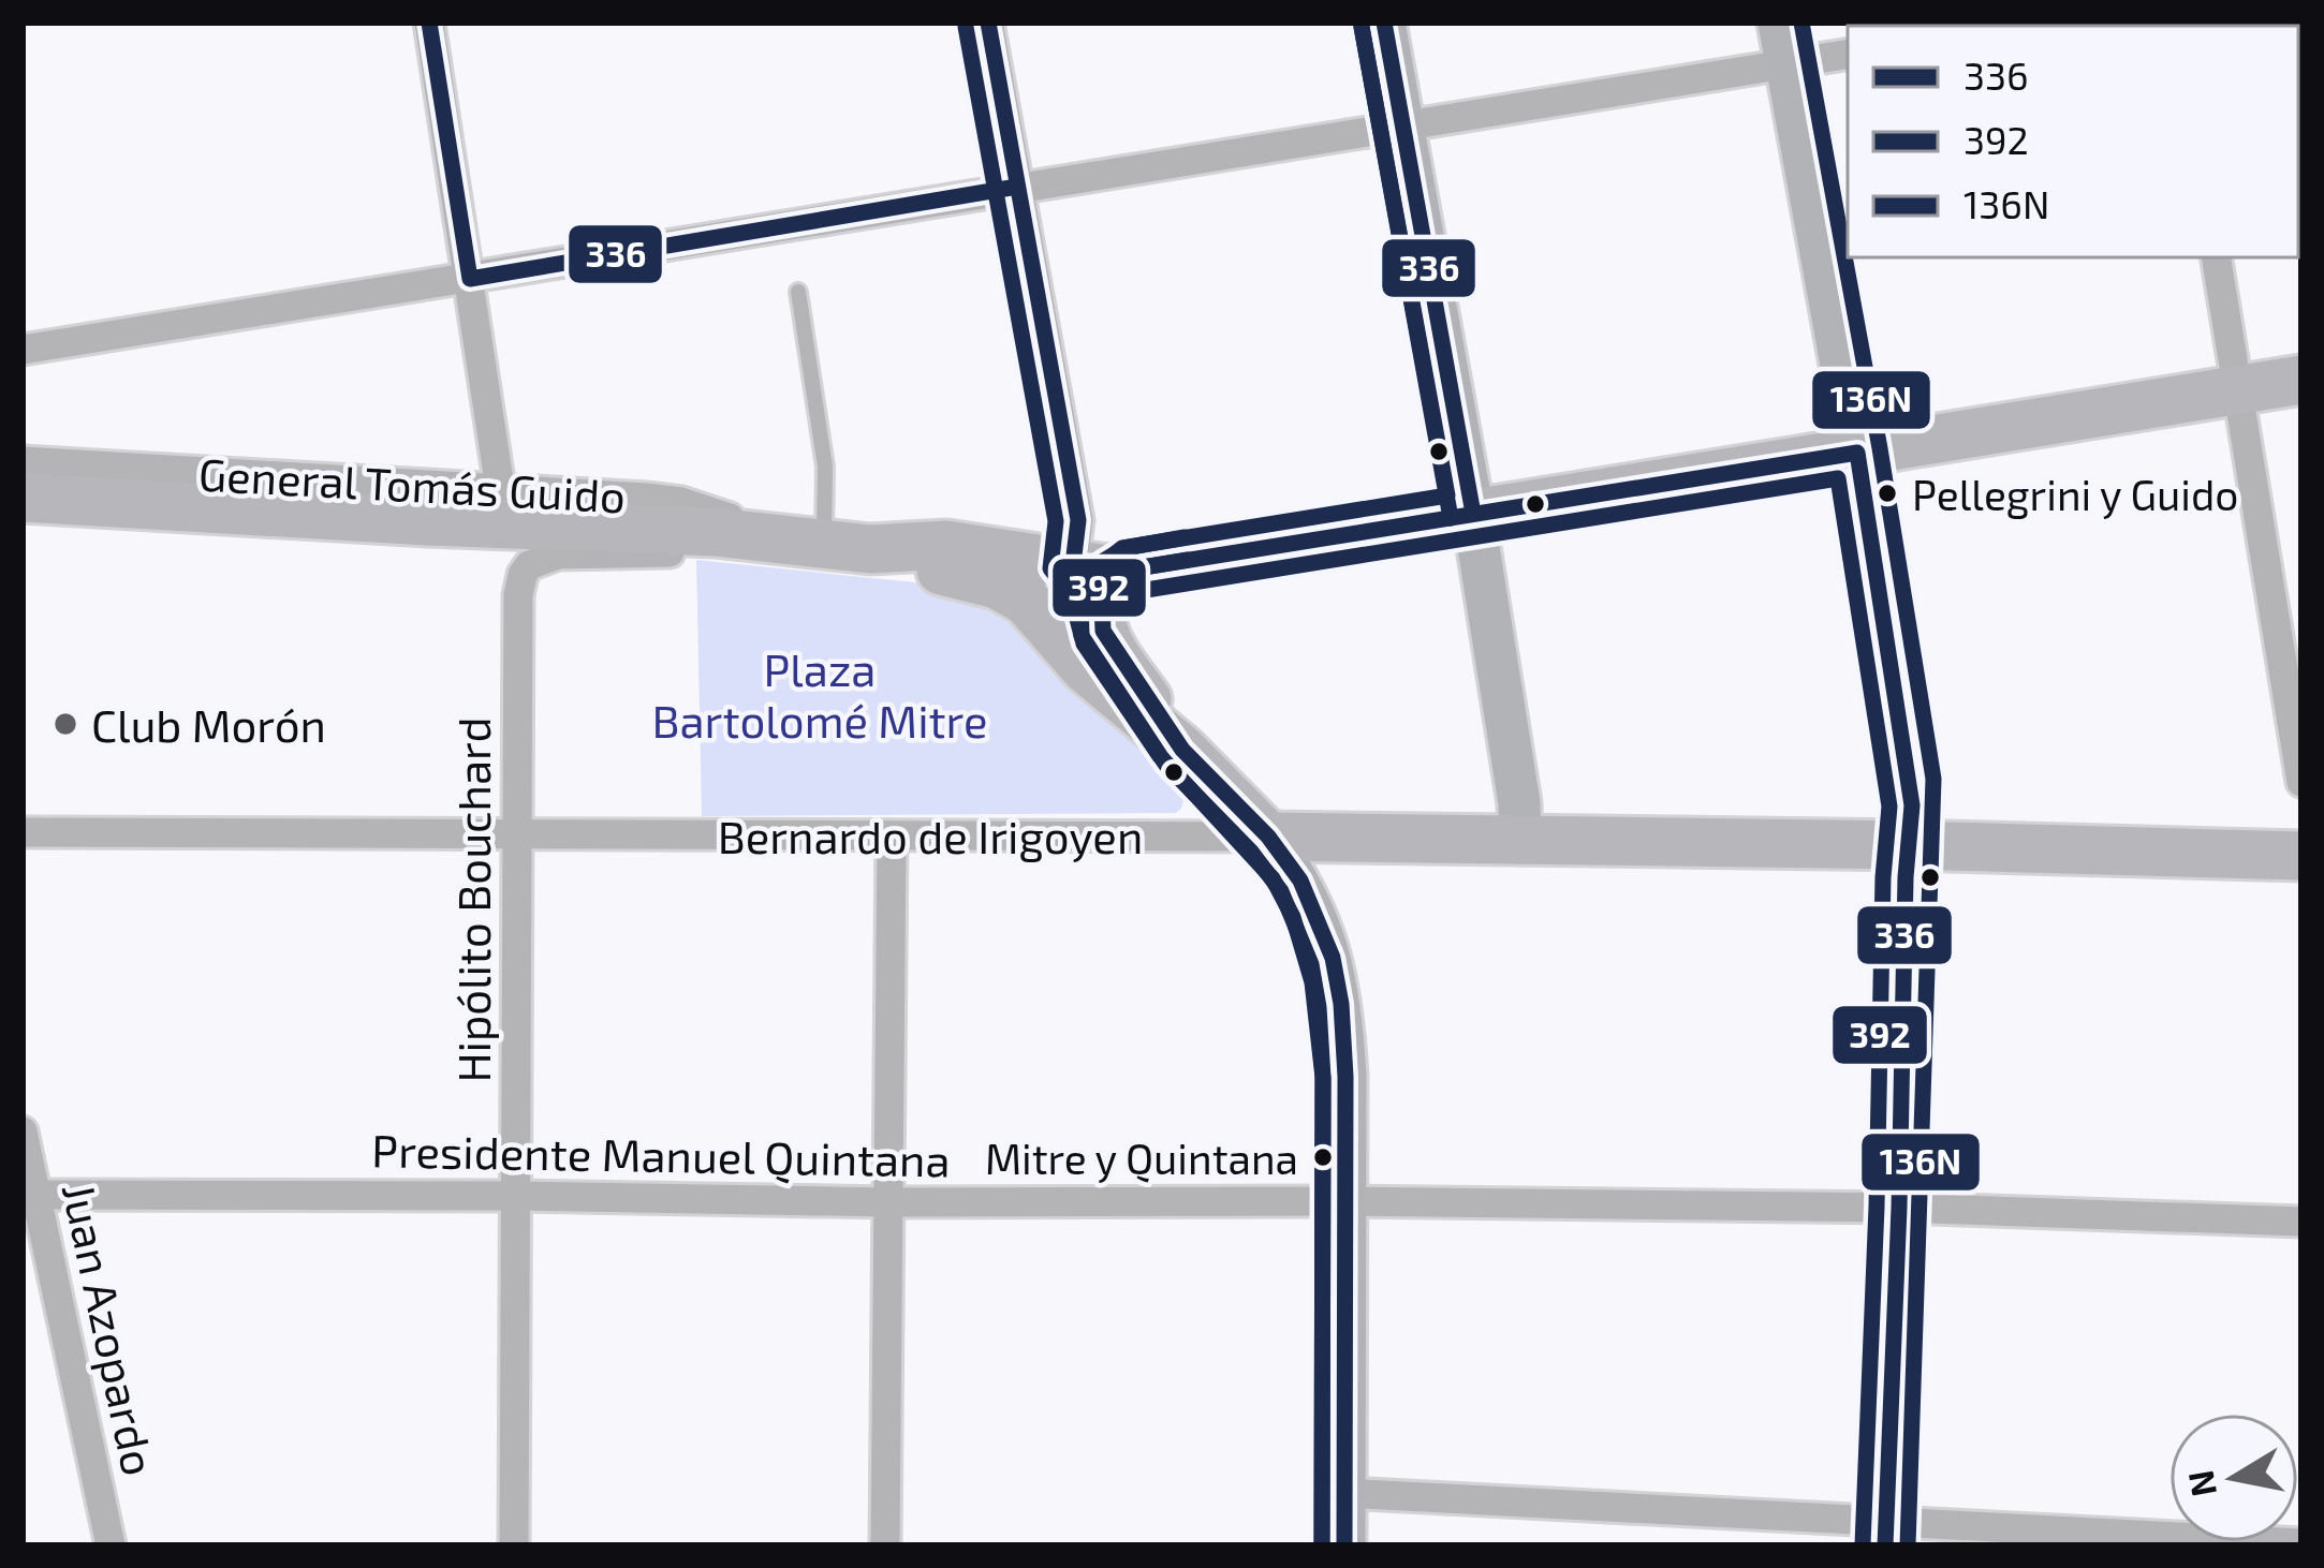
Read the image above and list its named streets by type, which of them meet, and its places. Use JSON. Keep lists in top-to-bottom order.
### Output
{
  "streets": {
    "main road": ["General Tomás Guido", "Bernardo de Irigoyen"],
    "street": ["Hipólito Bouchard", "Presidente Manuel Quintana", "Juan Azopardo"]
  },
  "crossings": [
    ["General Tomás Guido", "Hipólito Bouchard"],
    ["Bernardo de Irigoyen", "Hipólito Bouchard"],
    ["Hipólito Bouchard", "Presidente Manuel Quintana"],
    ["Presidente Manuel Quintana", "Juan Azopardo"]
  ],
  "parks": ["Plaza Bartolomé Mitre"],
  "places": ["Pellegrini y Guido", "Club Morón", "Mitre y Quintana"],
  "lines": ["transit line 336", "transit line 136N", "transit line 392"],
  "legend": ["336", "392", "136N"],
  "north": "left"
}
